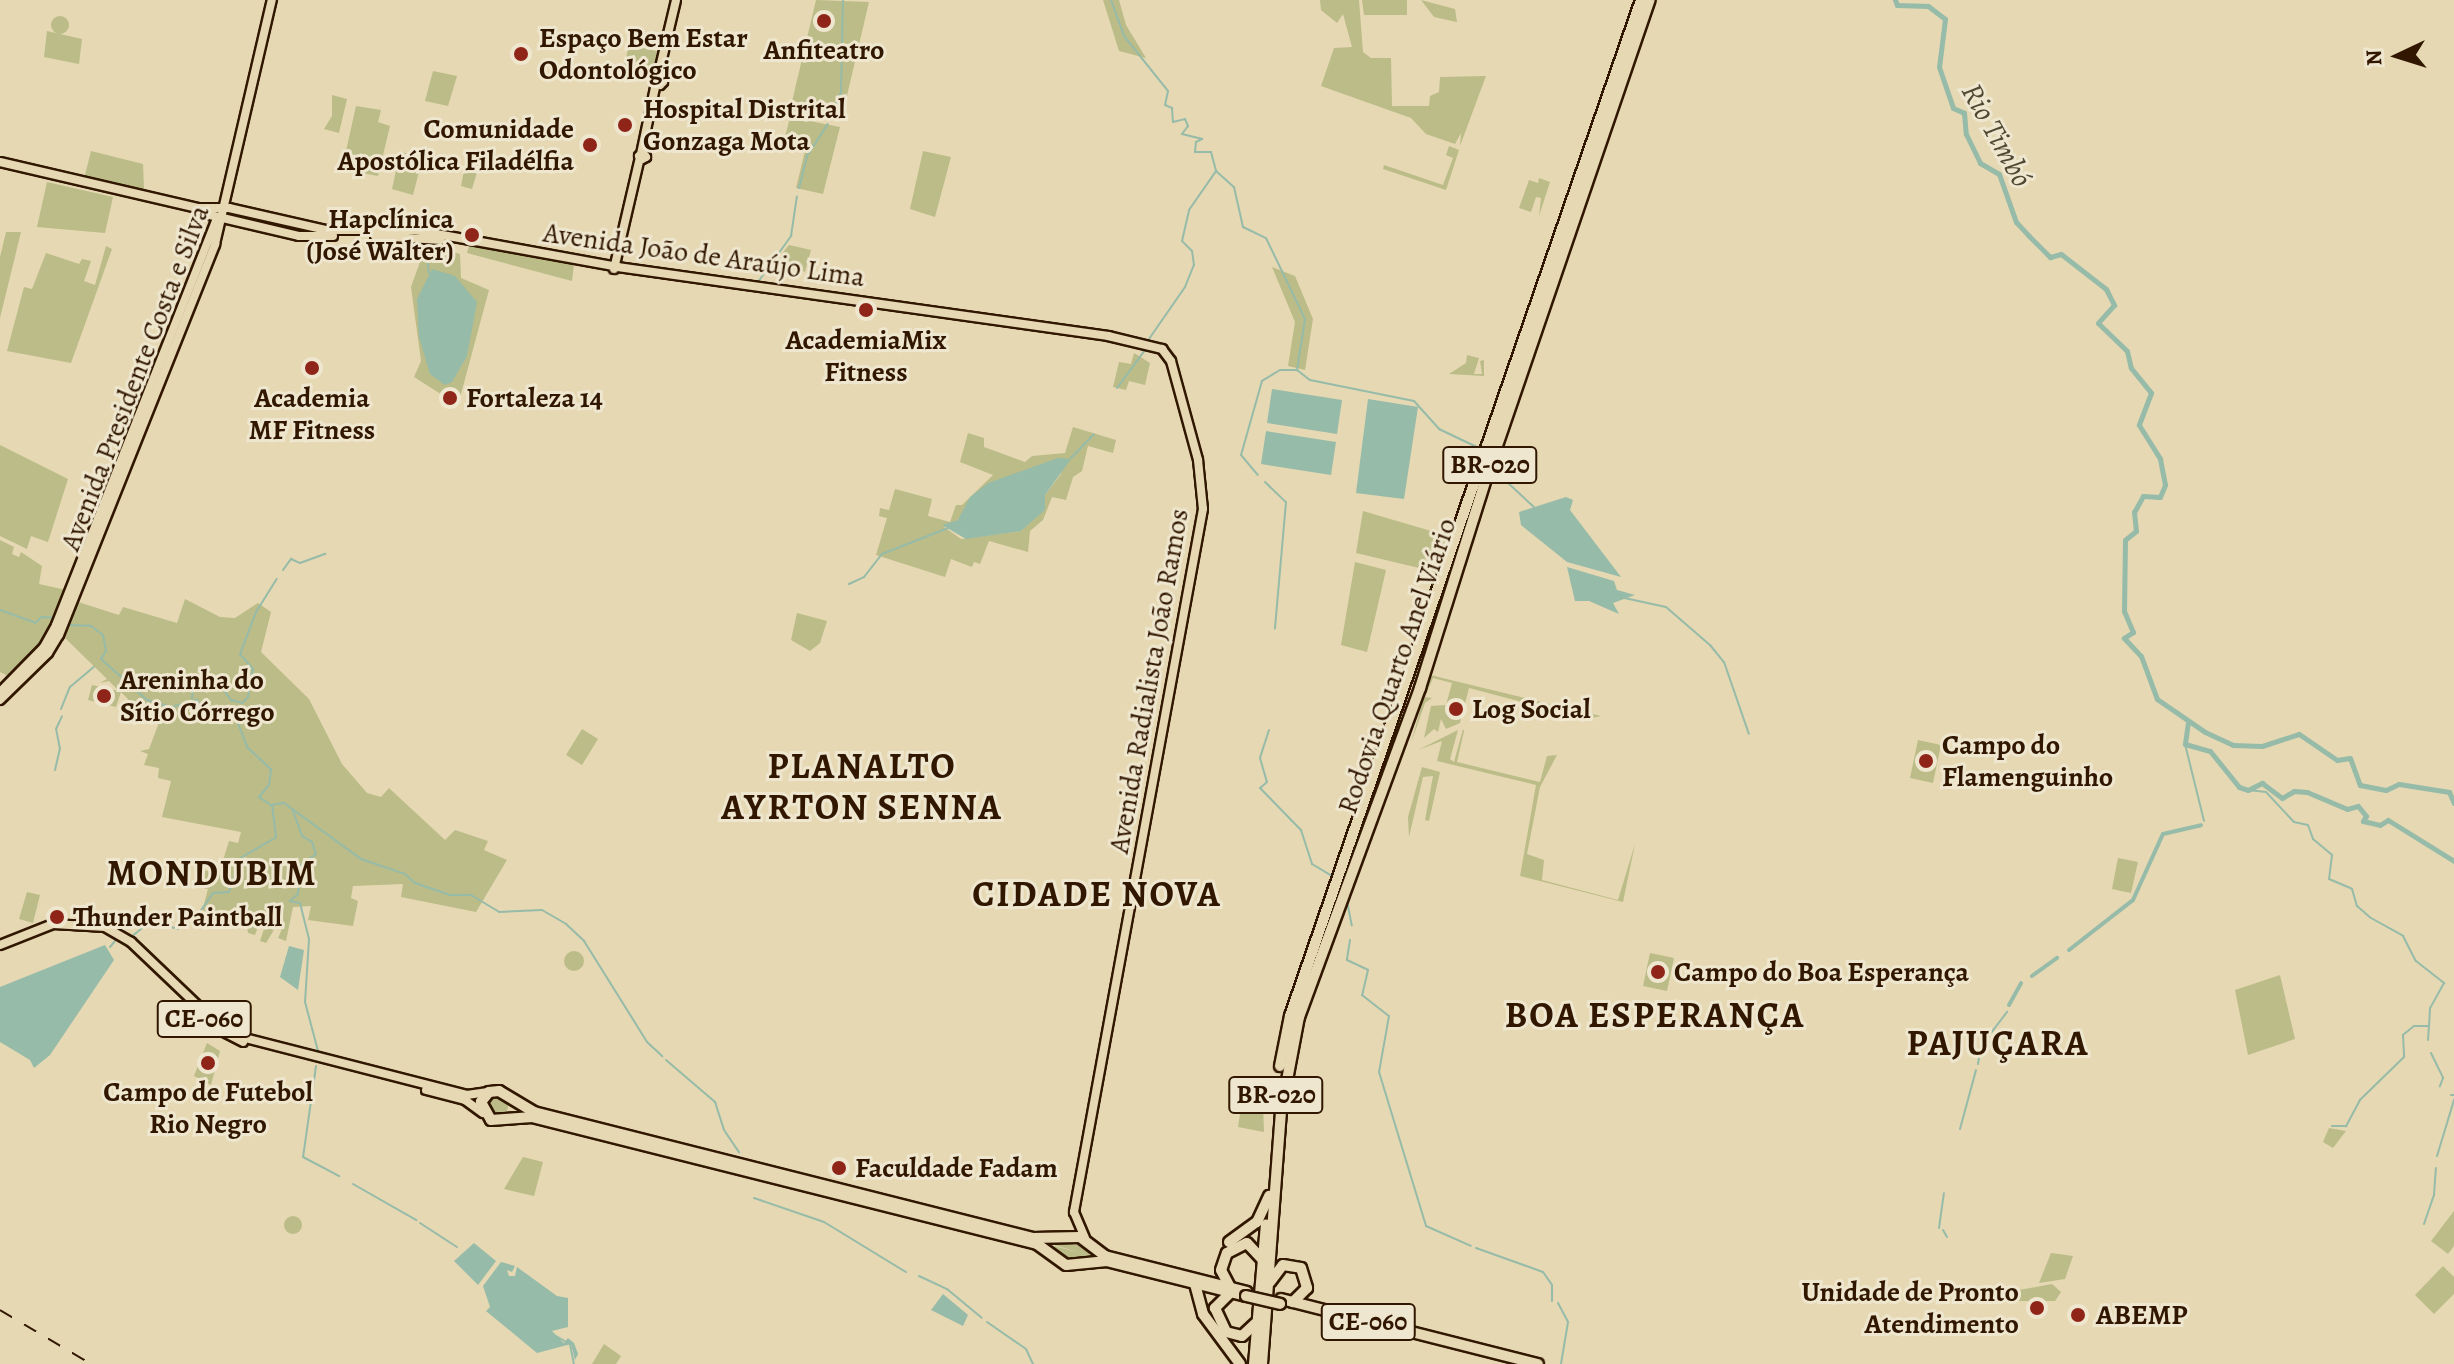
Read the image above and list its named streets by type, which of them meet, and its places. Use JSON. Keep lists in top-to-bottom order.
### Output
{
  "streets": {
    "highway": ["BR-020", "Rodovia Quarto Anel Viário", "CE-060"],
    "main road": ["Avenida João de Araújo Lima", "Avenida Presidente Costa e Silva", "Avenida Radialista João Ramos"]
  },
  "crossings": [
    ["Avenida João de Araújo Lima", "Avenida Presidente Costa e Silva"],
    ["Avenida João de Araújo Lima", "Avenida Radialista João Ramos"],
    ["Avenida Radialista João Ramos", "CE-060"]
  ],
  "districts": [
    "PLANALTO AYRTON SENNA",
    "MONDUBIM",
    "CIDADE NOVA",
    "BOA ESPERANÇA",
    "PAJUÇARA"
  ],
  "water": ["Rio Timbó"],
  "places": [
    "Anfiteatro",
    "Espaço Bem Estar Odontológico",
    "Hospital Distrital Gonzaga Mota",
    "Comunidade Apostólica Filadélfia",
    "Hapclínica (José Walter)",
    "AcademiaMix Fitness",
    "Academia MF Fitness",
    "Fortaleza 14",
    "Areninha do Sítio Córrego",
    "Log Social",
    "Campo do Flamenguinho",
    "Thunder Paintball",
    "Campo do Boa Esperança",
    "Campo de Futebol Rio Negro",
    "Faculdade Fadam",
    "Unidade de Pronto Atendimento",
    "ABEMP"
  ],
  "north": "left"
}
